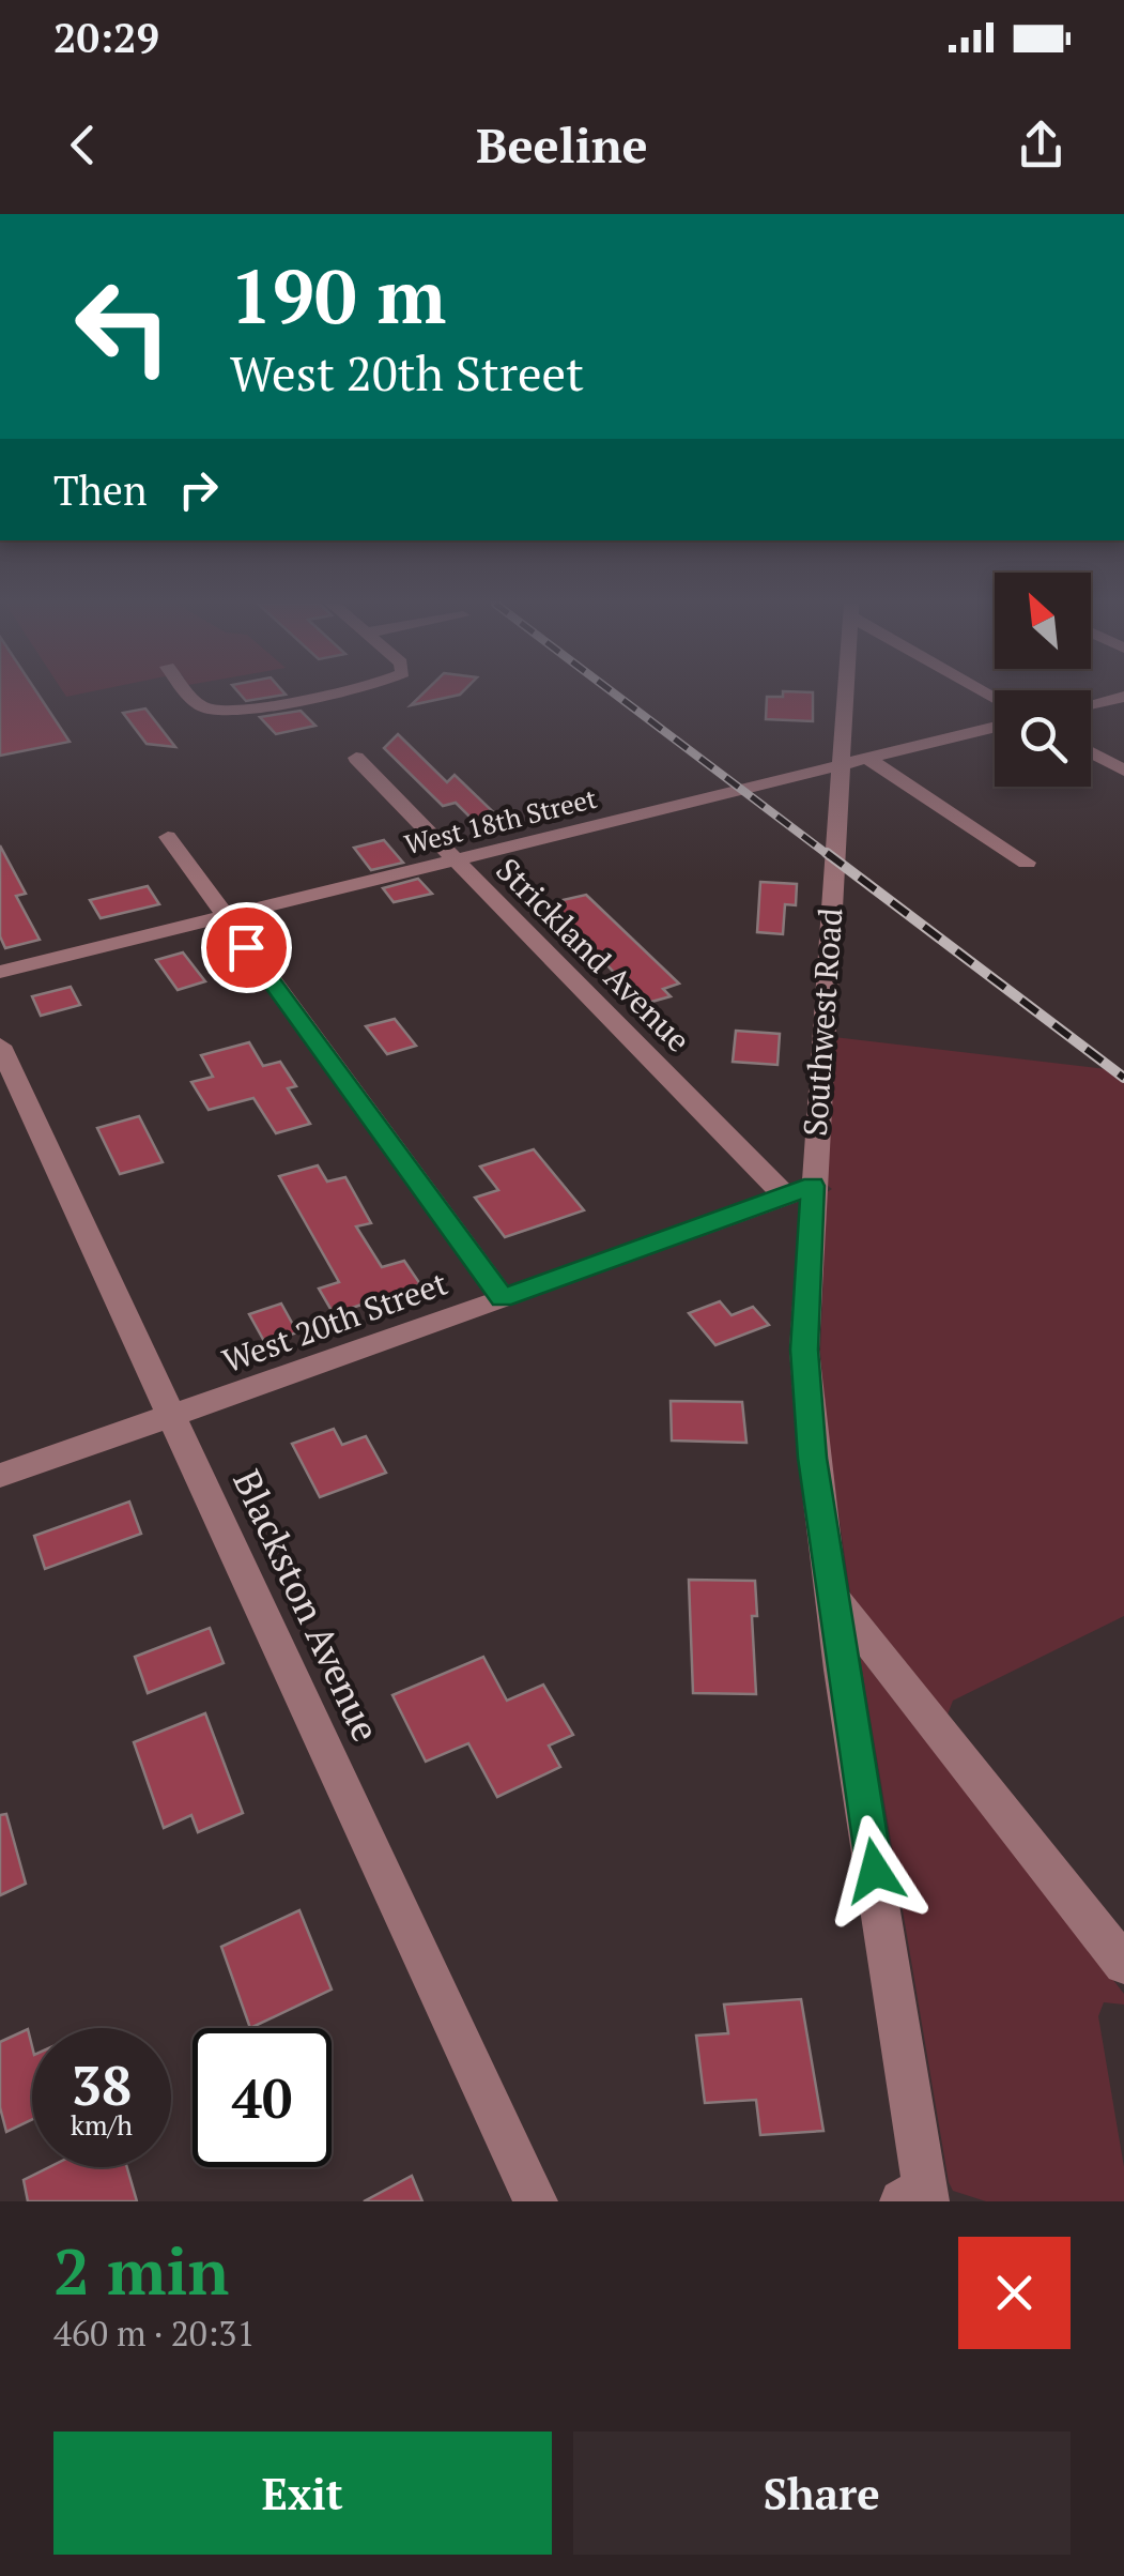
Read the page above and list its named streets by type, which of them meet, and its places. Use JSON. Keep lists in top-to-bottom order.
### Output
{
  "streets": {
    "street": [
      "West 18th Street",
      "Strickland Avenue",
      "Southwest Road",
      "West 20th Street",
      "Blackston Avenue"
    ]
  },
  "crossings": [
    ["West 18th Street", "Strickland Avenue"],
    ["West 18th Street", "Southwest Road"],
    ["Strickland Avenue", "Southwest Road"],
    ["Strickland Avenue", "West 20th Street"],
    ["Southwest Road", "West 20th Street"],
    ["West 20th Street", "Blackston Avenue"]
  ],
  "north": "top left",
  "page": {
    "status": "20:29",
    "header": "Beeline",
    "turn": ["190 m", "West 20th Street"],
    "then": "Then",
    "speed": "38 km/h",
    "limit": "40",
    "heading": ["2 min", "460 m · 20:31"],
    "buttons": ["Exit", "Share"]
  }
}
